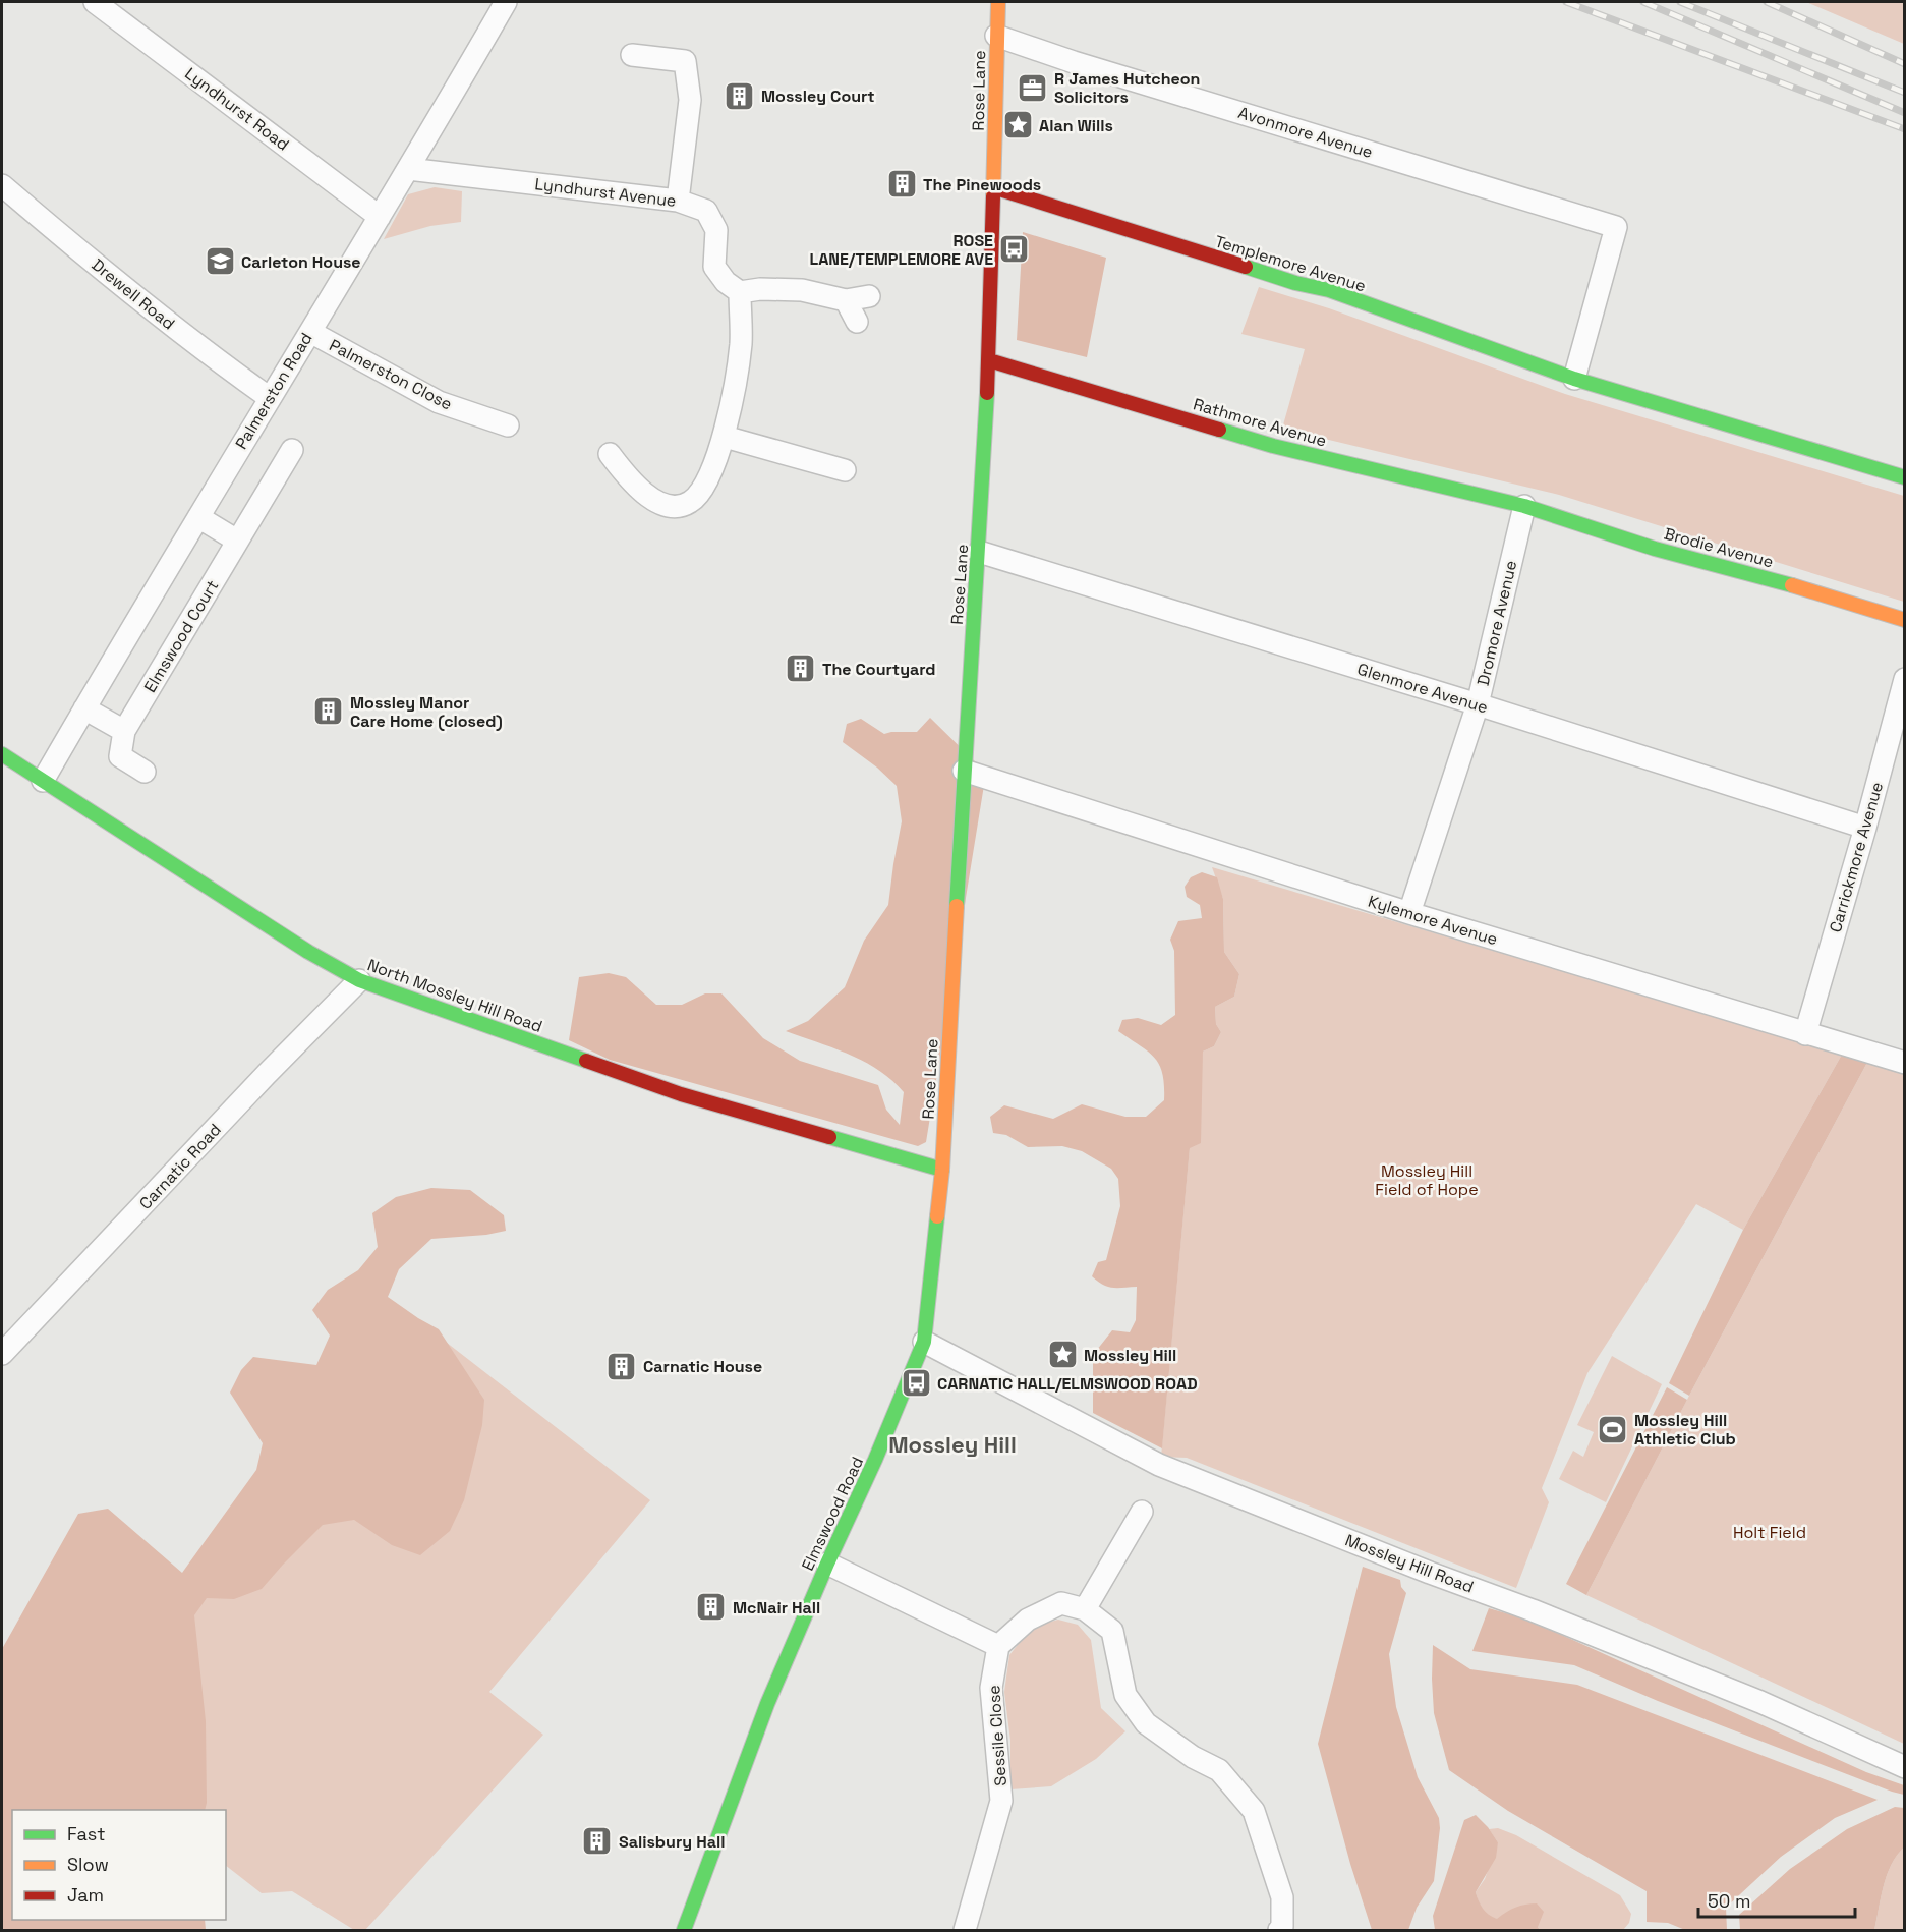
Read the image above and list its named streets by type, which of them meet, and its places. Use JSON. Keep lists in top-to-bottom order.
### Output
{
  "streets": {
    "street": [
      "Rose Lane",
      "Lyndhurst Road",
      "Avonmore Avenue",
      "Lyndhurst Avenue",
      "Templemore Avenue",
      "Drewell Road",
      "Palmerston Close",
      "Palmerston Road",
      "Rathmore Avenue",
      "Brodie Avenue",
      "Dromore Avenue",
      "Elmswood Court",
      "Glenmore Avenue",
      "Carrickmore Avenue",
      "Kylemore Avenue",
      "North Mossley Hill Road",
      "Carnatic Road",
      "Elmswood Road",
      "Mossley Hill Road",
      "Sessile Close"
    ]
  },
  "crossings": [
    ["Rose Lane", "Avonmore Avenue"],
    ["Rose Lane", "Templemore Avenue"],
    ["Rose Lane", "Rathmore Avenue"],
    ["Rose Lane", "Glenmore Avenue"],
    ["Rose Lane", "Kylemore Avenue"],
    ["Rose Lane", "North Mossley Hill Road"],
    ["Rose Lane", "Elmswood Road"],
    ["Lyndhurst Road", "Palmerston Road"],
    ["Avonmore Avenue", "Templemore Avenue"],
    ["Lyndhurst Avenue", "Palmerston Road"],
    ["Drewell Road", "Palmerston Road"],
    ["Palmerston Close", "Palmerston Road"],
    ["Palmerston Road", "North Mossley Hill Road"],
    ["Rathmore Avenue", "Brodie Avenue"],
    ["Rathmore Avenue", "Dromore Avenue"],
    ["Brodie Avenue", "Dromore Avenue"],
    ["Dromore Avenue", "Glenmore Avenue"],
    ["Dromore Avenue", "Kylemore Avenue"],
    ["Glenmore Avenue", "Carrickmore Avenue"],
    ["Carrickmore Avenue", "Kylemore Avenue"],
    ["North Mossley Hill Road", "Carnatic Road"],
    ["North Mossley Hill Road", "Elmswood Road"],
    ["Elmswood Road", "Mossley Hill Road"]
  ],
  "districts": ["Mossley Hill"],
  "parks": ["Mossley Hill Field of Hope", "Holt Field"],
  "places": {
    "office": ["R James Hutcheon Solicitors"],
    "building": [
      "Mossley Court",
      "The Pinewoods",
      "The Courtyard",
      "Mossley Manor Care Home (closed)",
      "Carnatic House",
      "McNair Hall",
      "Salisbury Hall"
    ],
    "place": ["Alan Wills", "Mossley Hill"],
    "bus stop": ["ROSE LANE/TEMPLEMORE AVE", "CARNATIC HALL/ELMSWOOD ROAD"],
    "school or university": ["Carleton House"],
    "sports": ["Mossley Hill Athletic Club"]
  },
  "legend": ["Fast", "Slow", "Jam"],
  "scale_bar": "50 m"
}
